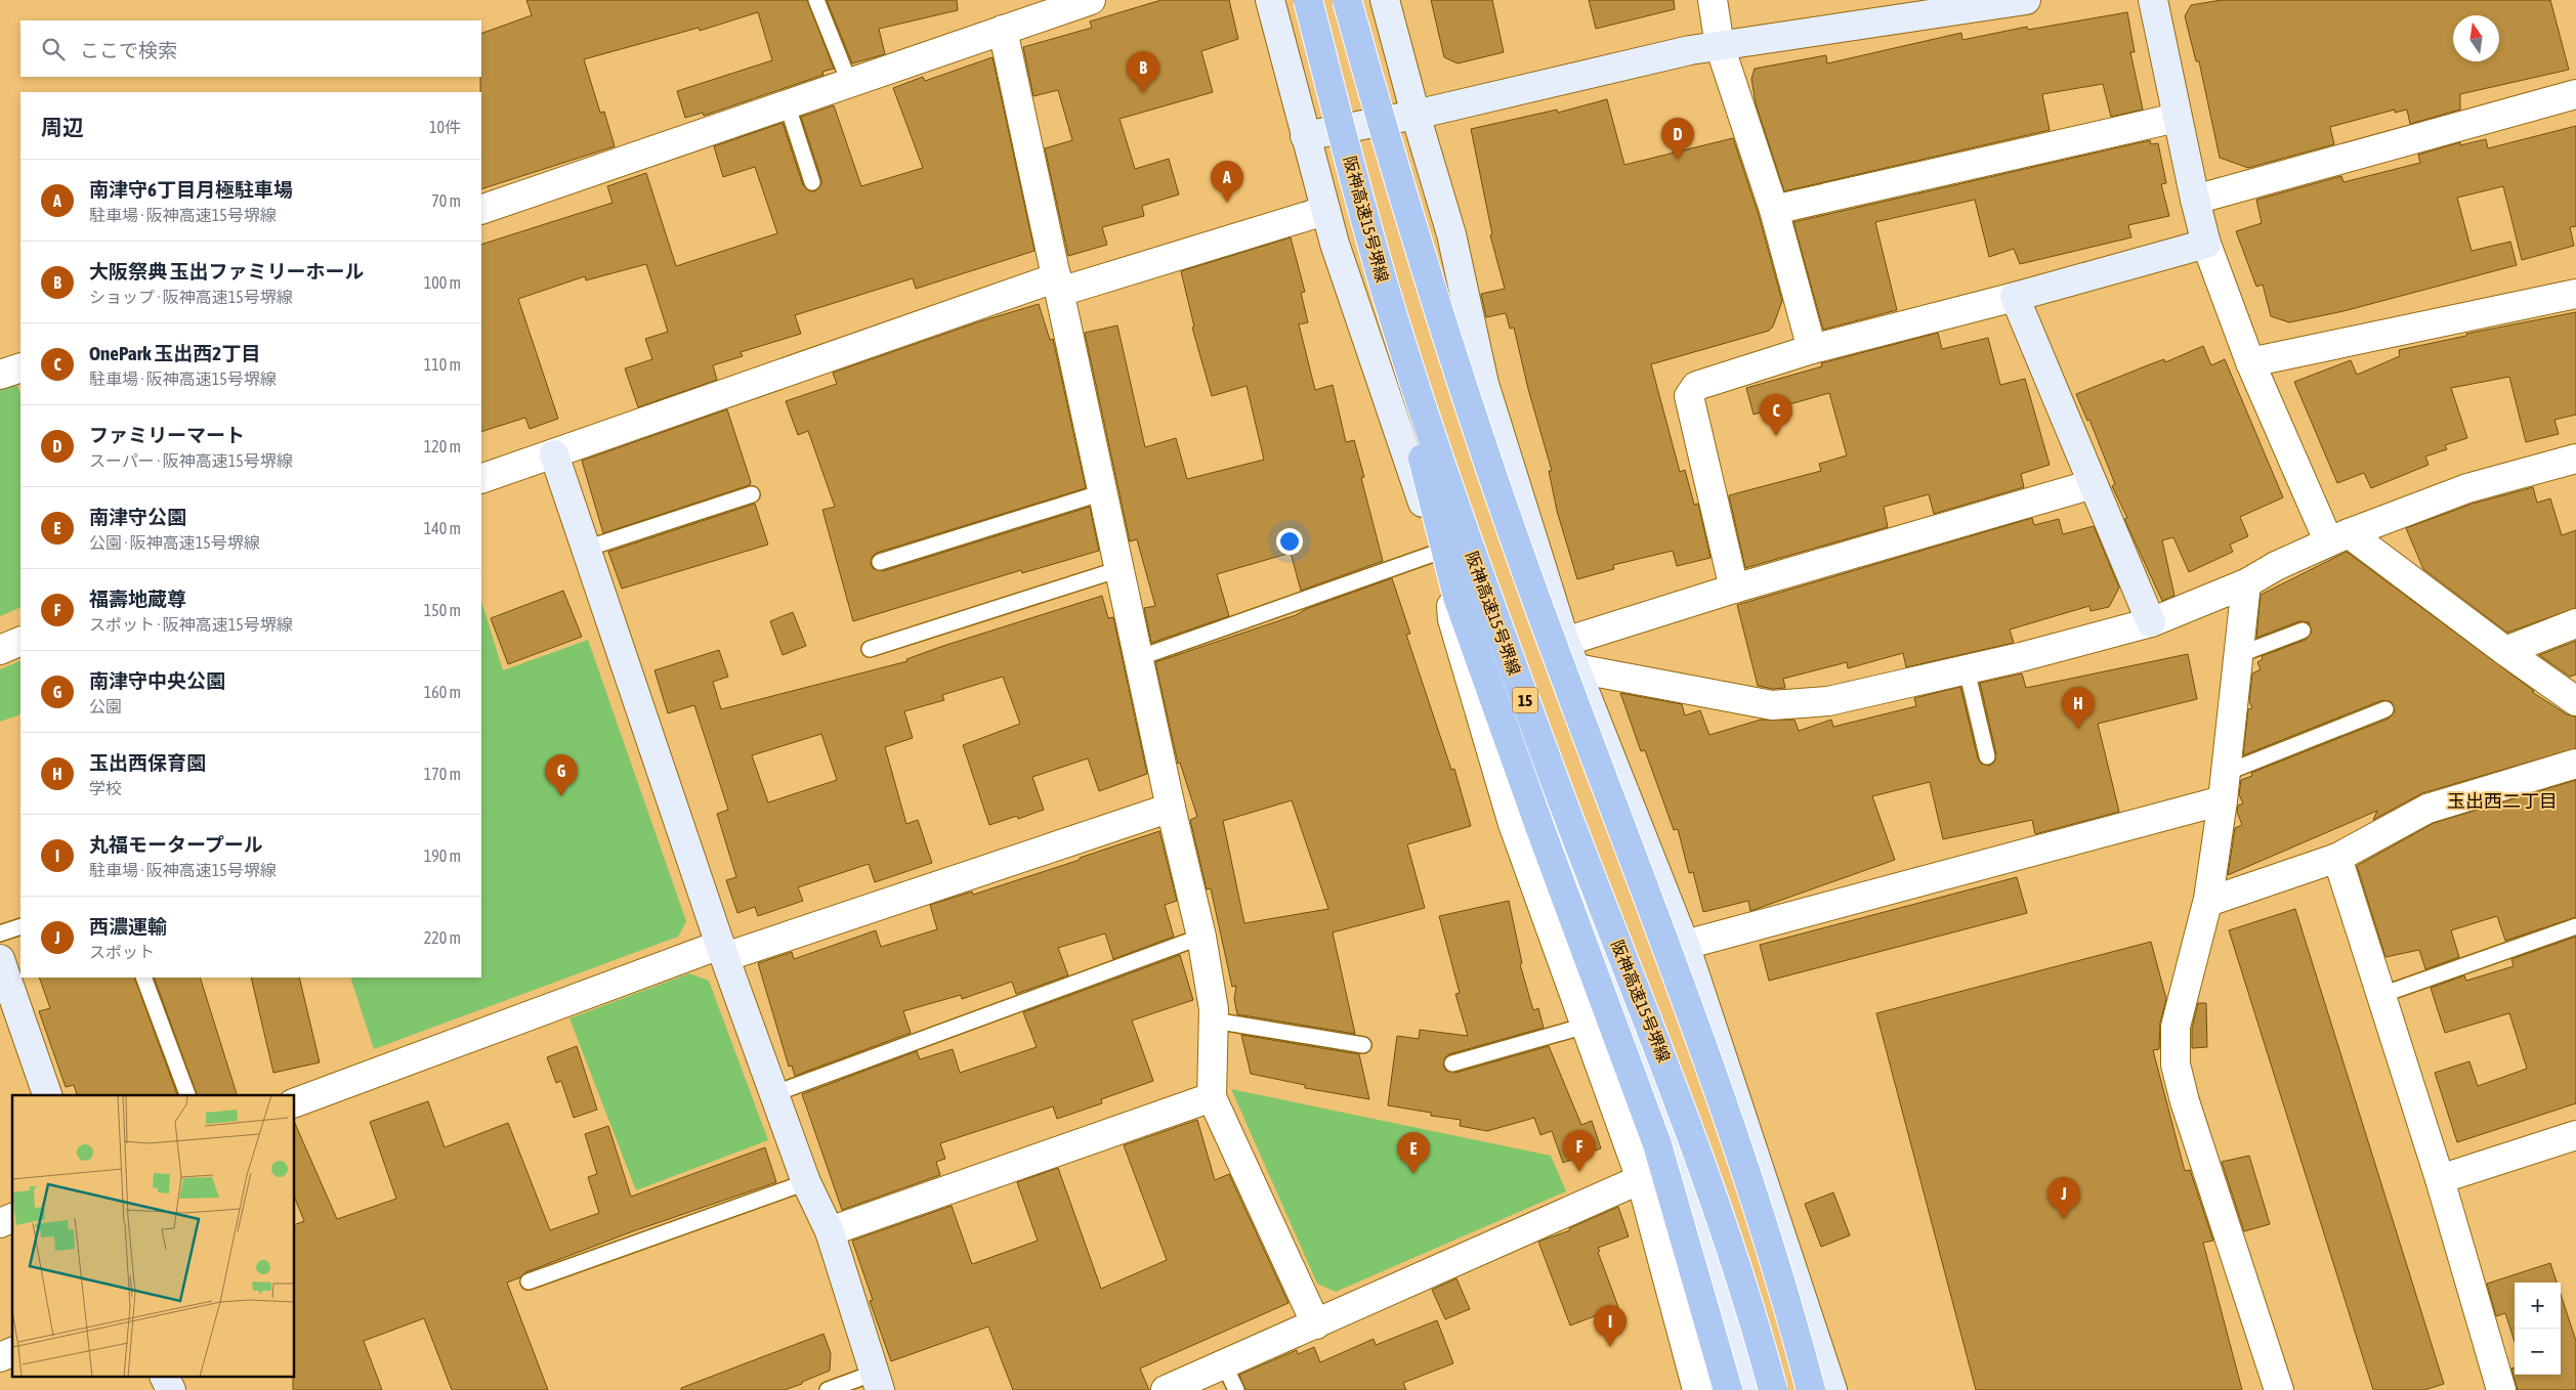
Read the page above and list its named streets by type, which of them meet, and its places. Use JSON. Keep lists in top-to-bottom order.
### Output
{
  "streets": {
    "highway": ["阪神高速15号堺線", "15"]
  },
  "crossings": [
    ["阪神高速15号堺線", "15"]
  ],
  "districts": ["玉出西二丁目"],
  "north": "top",
  "page": {
    "search": "ここで検索",
    "pins": [
      "B",
      "D",
      "A",
      "C",
      "H",
      "G",
      "F",
      "E",
      "J",
      "I"
    ],
    "heading": ["周辺", "10件"],
    "list": [
      {
        "mark": "A",
        "name": "南津守6丁目月極駐車場",
        "note": "駐車場 · 阪神高速15号堺線",
        "value": "70 m"
      },
      {
        "mark": "B",
        "name": "大阪祭典 玉出ファミリーホール",
        "note": "ショップ · 阪神高速15号堺線",
        "value": "100 m"
      },
      {
        "mark": "C",
        "name": "OnePark 玉出西2丁目",
        "note": "駐車場 · 阪神高速15号堺線",
        "value": "110 m"
      },
      {
        "mark": "D",
        "name": "ファミリーマート",
        "note": "スーパー · 阪神高速15号堺線",
        "value": "120 m"
      },
      {
        "mark": "E",
        "name": "南津守公園",
        "note": "公園 · 阪神高速15号堺線",
        "value": "140 m"
      },
      {
        "mark": "F",
        "name": "福壽地蔵尊",
        "note": "スポット · 阪神高速15号堺線",
        "value": "150 m"
      },
      {
        "mark": "G",
        "name": "南津守中央公園",
        "note": "公園",
        "value": "160 m"
      },
      {
        "mark": "H",
        "name": "玉出西保育園",
        "note": "学校",
        "value": "170 m"
      },
      {
        "mark": "I",
        "name": "丸福モータープール",
        "note": "駐車場 · 阪神高速15号堺線",
        "value": "190 m"
      },
      {
        "mark": "J",
        "name": "西濃運輸",
        "note": "スポット",
        "value": "220 m"
      }
    ],
    "map_buttons": ["+", "−"]
  }
}
